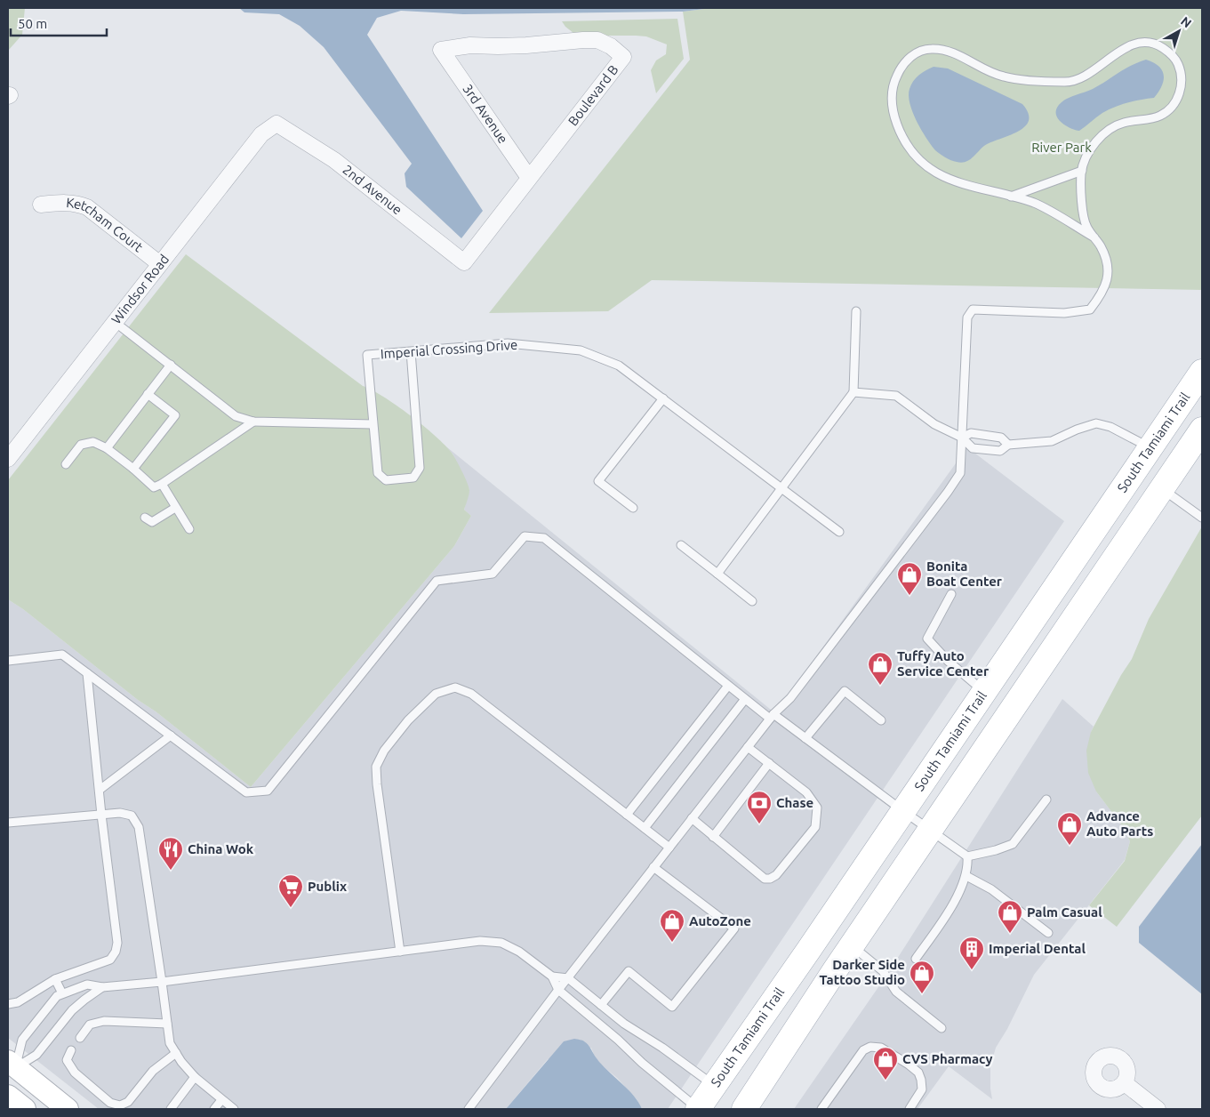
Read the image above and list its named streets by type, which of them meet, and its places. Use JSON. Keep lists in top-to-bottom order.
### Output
{
  "streets": {
    "main road": ["South Tamiami Trail"],
    "street": [
      "Boulevard B",
      "3rd Avenue",
      "2nd Avenue",
      "Ketcham Court",
      "Windsor Road"
    ],
    "lane": ["Imperial Crossing Drive"]
  },
  "crossings": [
    ["Boulevard B", "3rd Avenue"],
    ["Boulevard B", "2nd Avenue"],
    ["2nd Avenue", "Windsor Road"],
    ["Ketcham Court", "Windsor Road"]
  ],
  "parks": ["River Park"],
  "places": {
    "shop": [
      "Bonita Boat Center",
      "Tuffy Auto Service Center",
      "Advance Auto Parts",
      "Palm Casual",
      "AutoZone",
      "Darker Side Tattoo Studio",
      "CVS Pharmacy"
    ],
    "bank": ["Chase"],
    "restaurant": ["China Wok"],
    "supermarket": ["Publix"],
    "building": ["Imperial Dental"]
  },
  "scale_bar": "50 m",
  "north": "top right"
}
